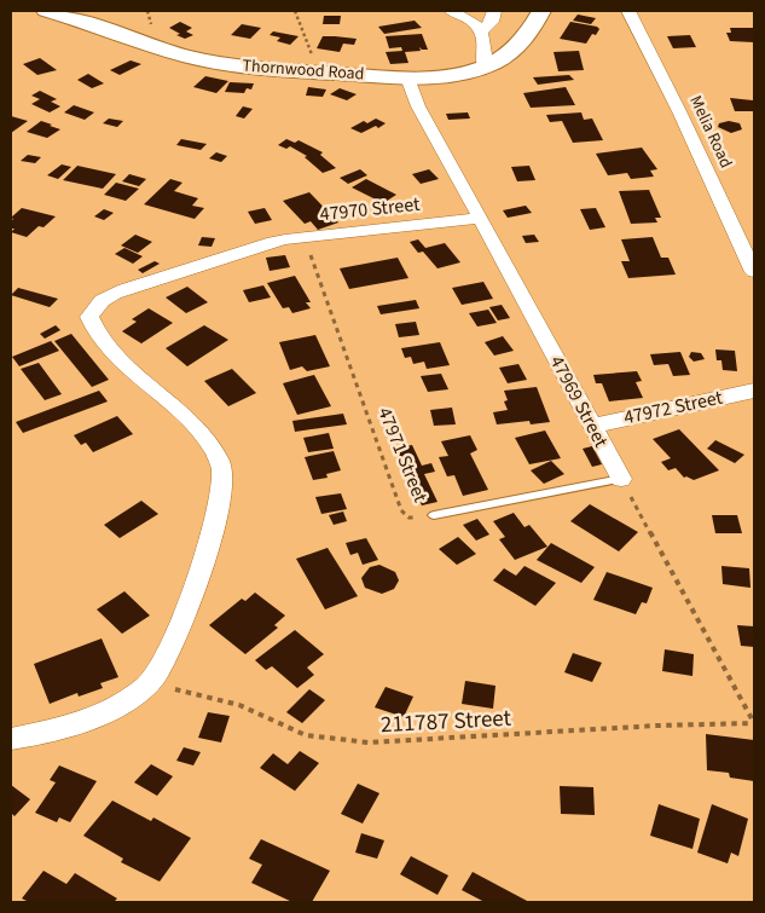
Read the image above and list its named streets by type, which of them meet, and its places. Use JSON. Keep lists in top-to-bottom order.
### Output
{
  "streets": {
    "street": [
      "Thornwood Road",
      "Melia Road",
      "47970 Street",
      "47969 Street",
      "47972 Street"
    ],
    "lane": ["47971 Street"],
    "path": ["211787 Street"]
  },
  "crossings": [
    ["Thornwood Road", "47969 Street"],
    ["47970 Street", "47969 Street"],
    ["47970 Street", "47971 Street"],
    ["47970 Street", "211787 Street"],
    ["47969 Street", "47972 Street"],
    ["47969 Street", "47971 Street"]
  ]
}
